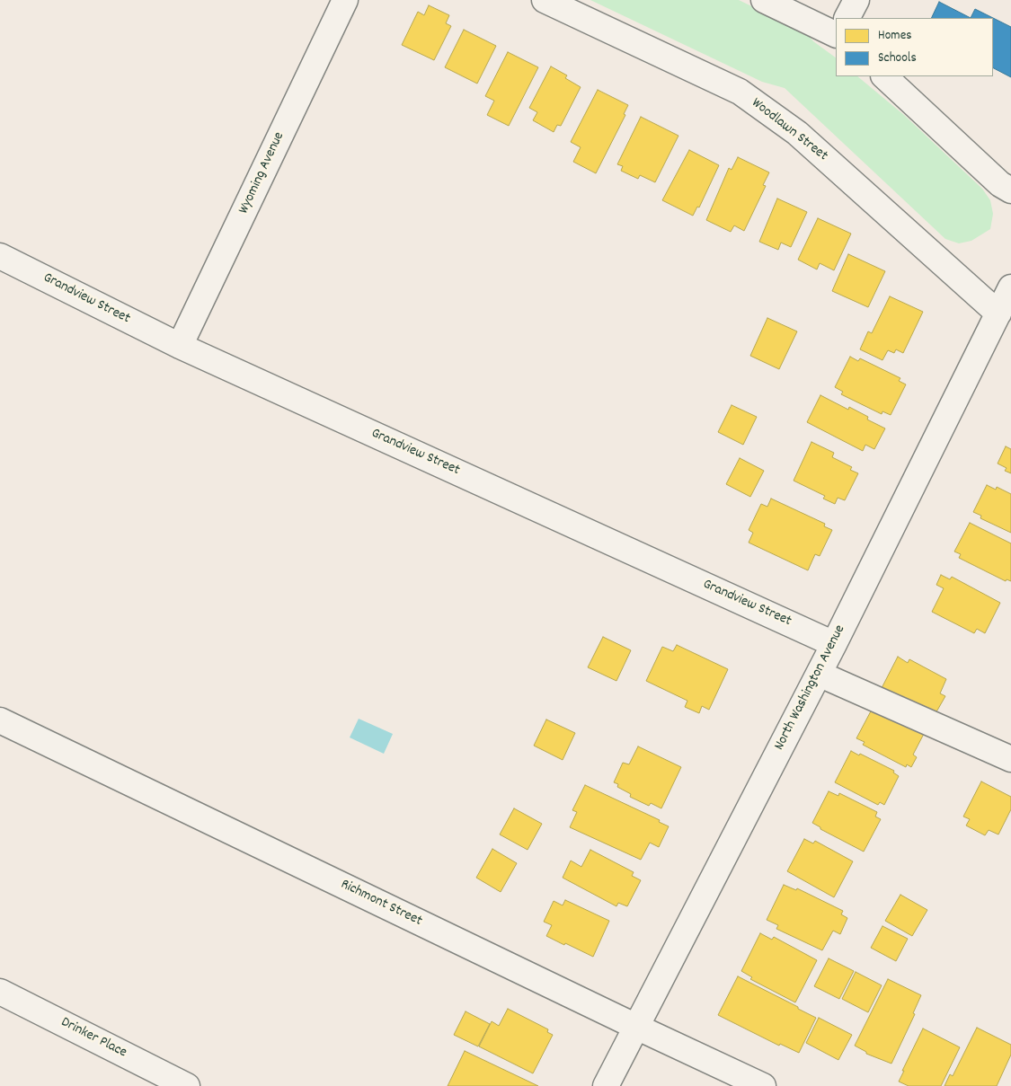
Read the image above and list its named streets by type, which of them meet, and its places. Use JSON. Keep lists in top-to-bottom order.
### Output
{
  "streets": {
    "street": [
      "Woodlawn Street",
      "Wyoming Avenue",
      "Grandview Street",
      "North Washington Avenue",
      "Richmont Street",
      "Drinker Place"
    ]
  },
  "crossings": [
    ["Woodlawn Street", "North Washington Avenue"],
    ["Wyoming Avenue", "Grandview Street"],
    ["Grandview Street", "North Washington Avenue"],
    ["North Washington Avenue", "Richmont Street"]
  ],
  "legend": ["Homes", "Schools"]
}
